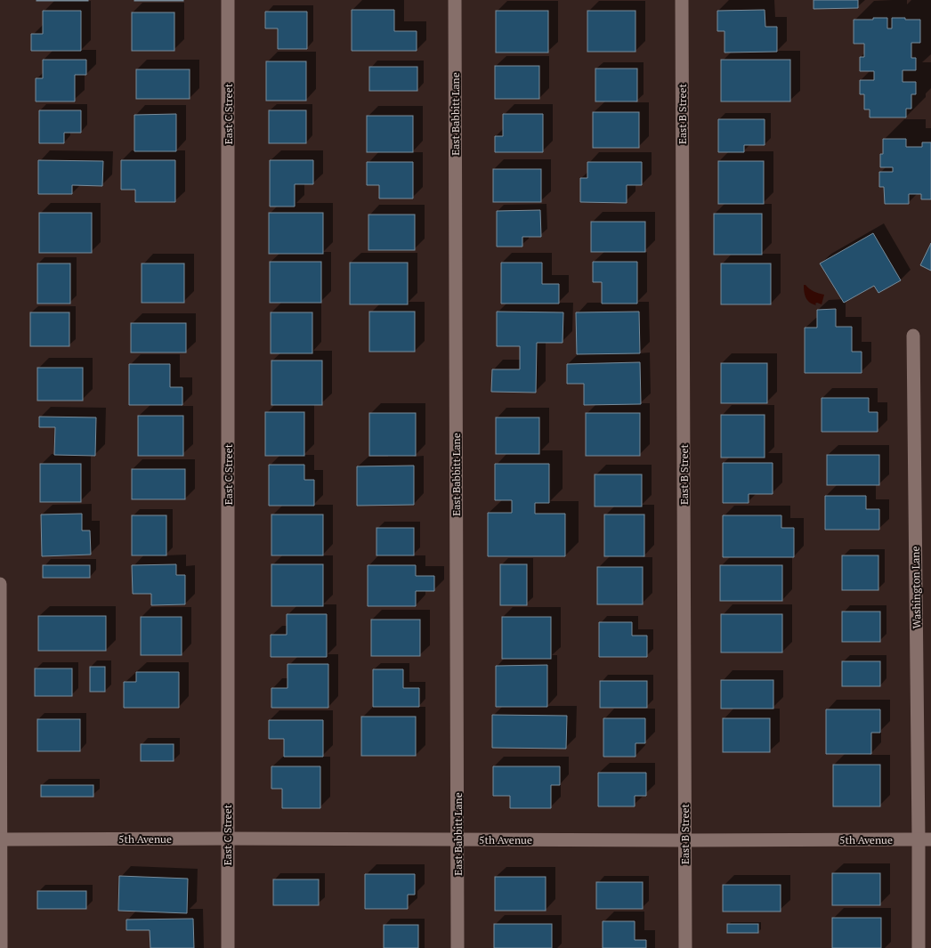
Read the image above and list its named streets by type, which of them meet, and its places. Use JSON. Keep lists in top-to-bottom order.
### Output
{
  "streets": {
    "street": [
      "East C Street",
      "East Babbitt Lane",
      "East B Street",
      "Washington Lane",
      "5th Avenue"
    ]
  },
  "crossings": [
    ["East C Street", "5th Avenue"],
    ["East Babbitt Lane", "5th Avenue"],
    ["East B Street", "5th Avenue"],
    ["Washington Lane", "5th Avenue"]
  ]
}
